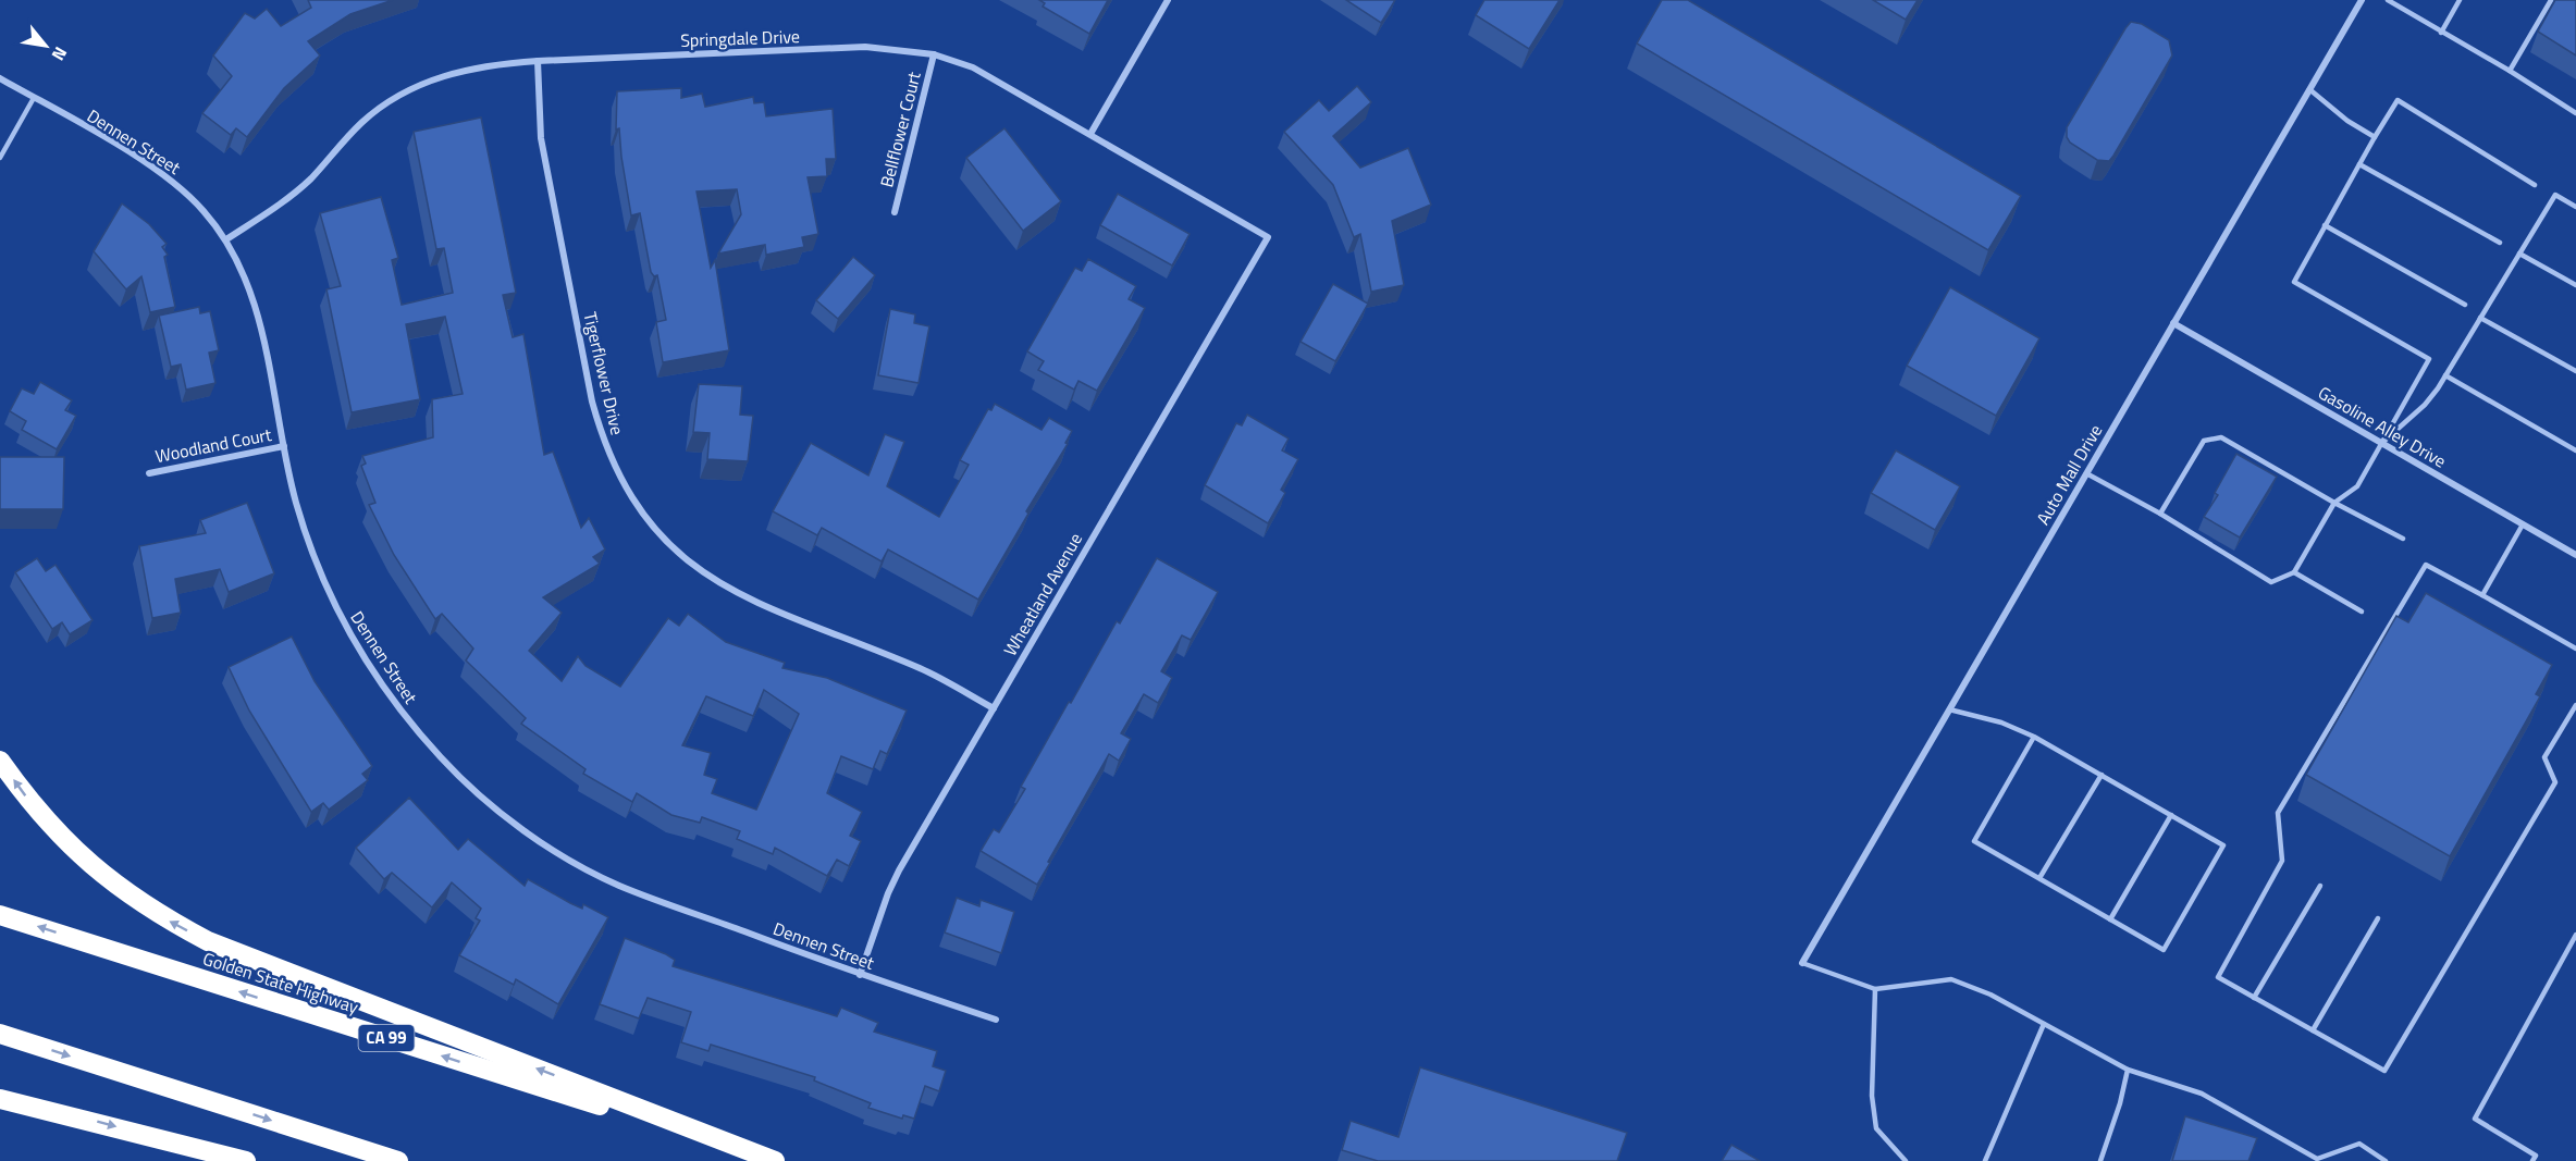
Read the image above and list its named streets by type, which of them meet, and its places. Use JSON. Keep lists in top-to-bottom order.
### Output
{
  "streets": {
    "highway": ["Golden State Highway", "CA 99"],
    "street": [
      "Springdale Drive",
      "Bellflower Court",
      "Dennen Street",
      "Tigerflower Drive",
      "Gasoline Alley Drive",
      "Woodland Court",
      "Auto Mall Drive",
      "Wheatland Avenue"
    ]
  },
  "crossings": [
    ["Springdale Drive", "Bellflower Court"],
    ["Springdale Drive", "Dennen Street"],
    ["Springdale Drive", "Tigerflower Drive"],
    ["Springdale Drive", "Wheatland Avenue"],
    ["Dennen Street", "Woodland Court"],
    ["Dennen Street", "Wheatland Avenue"],
    ["Tigerflower Drive", "Wheatland Avenue"],
    ["Gasoline Alley Drive", "Auto Mall Drive"]
  ],
  "north": "bottom right"
}
